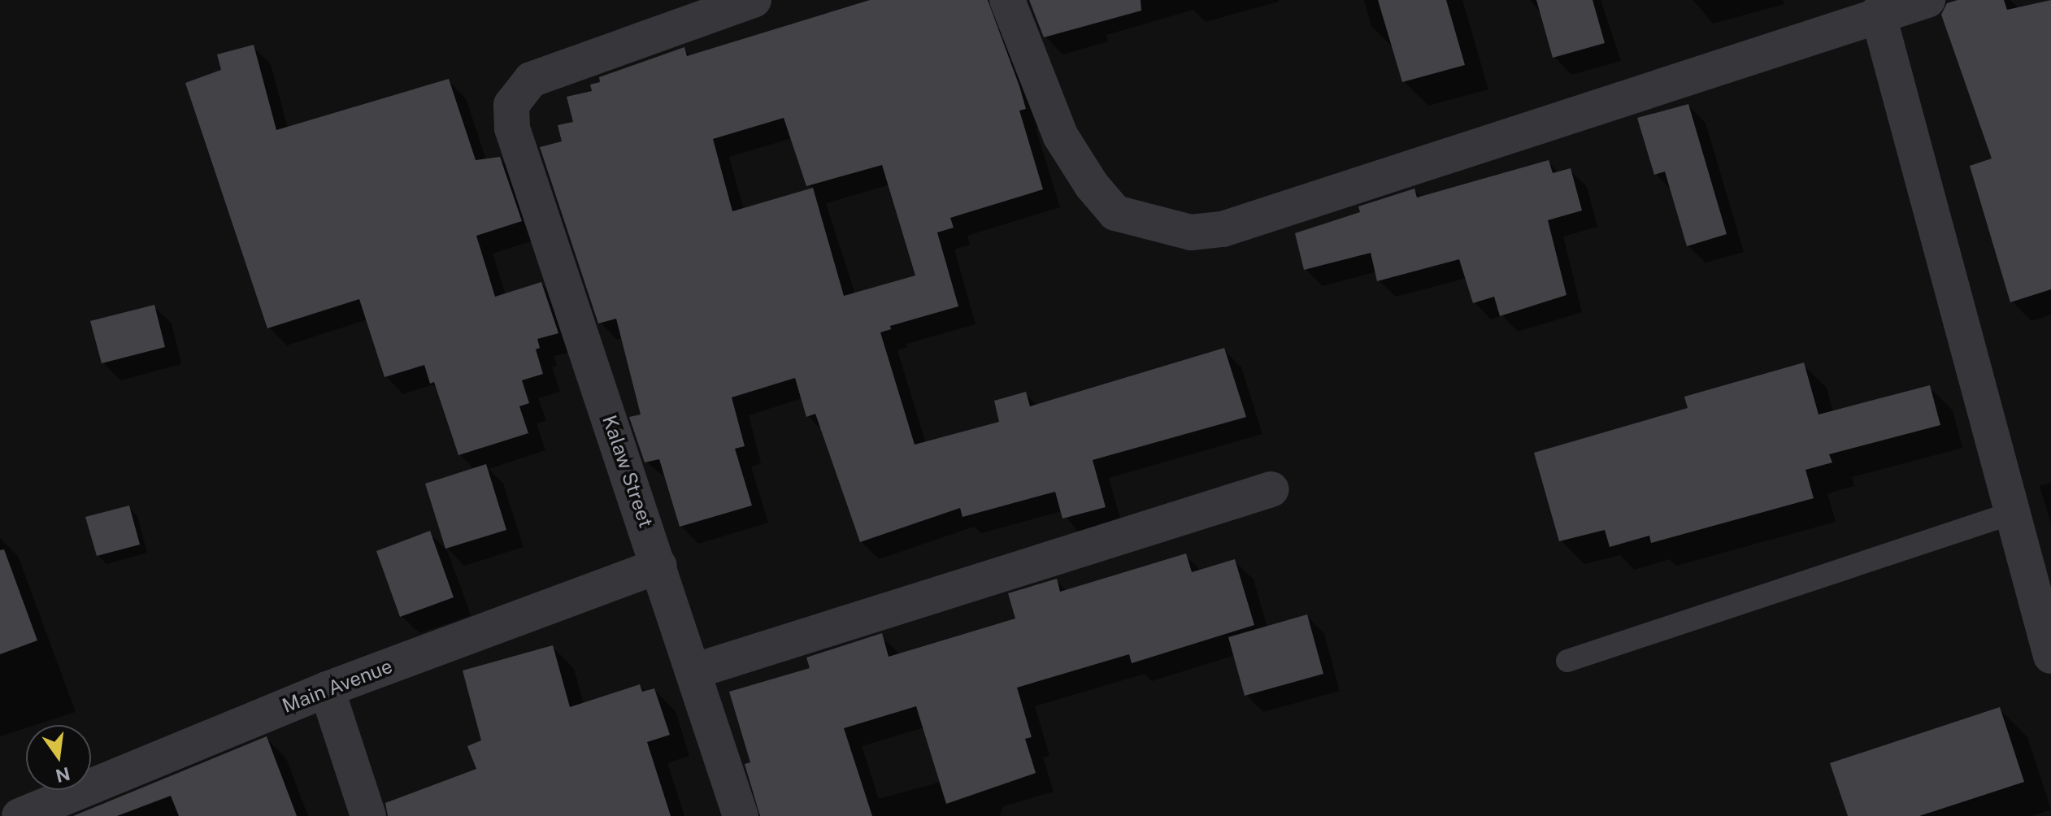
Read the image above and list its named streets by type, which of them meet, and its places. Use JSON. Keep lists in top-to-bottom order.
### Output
{
  "streets": {
    "street": ["Kalaw Street", "Main Avenue"]
  },
  "crossings": [
    ["Kalaw Street", "Main Avenue"]
  ],
  "north": "bottom"
}
